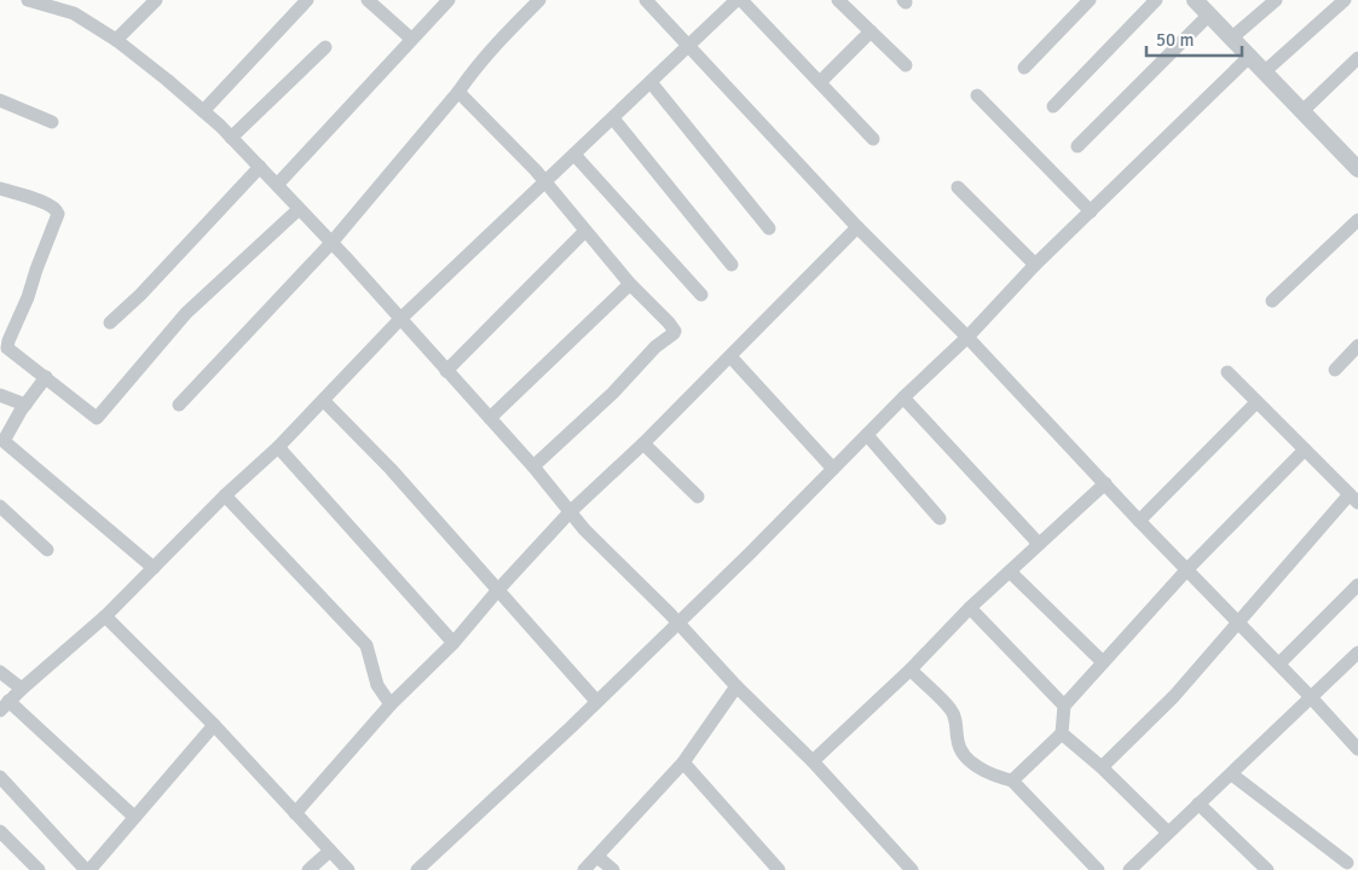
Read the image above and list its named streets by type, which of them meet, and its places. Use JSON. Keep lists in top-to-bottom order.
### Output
{
  "scale_bar": "50 m"
}
